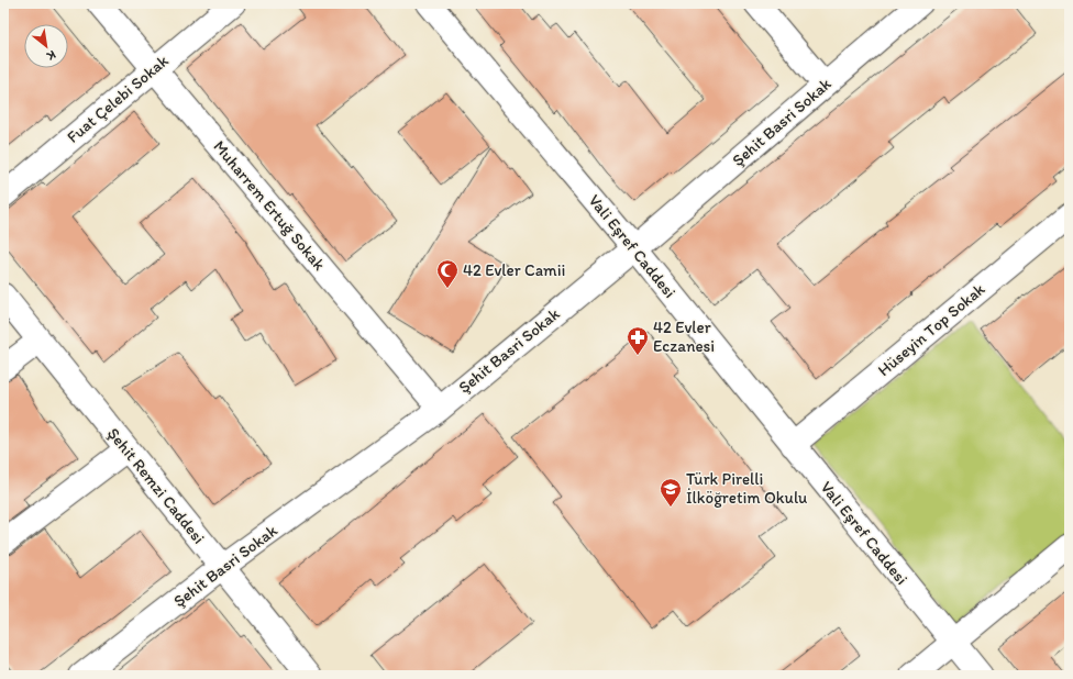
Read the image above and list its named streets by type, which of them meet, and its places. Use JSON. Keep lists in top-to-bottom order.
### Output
{
  "streets": {
    "street": [
      "Fuat Çelebi Sokak",
      "Şehit Basri Sokak",
      "Muharrem Ertuğ Sokak",
      "Vali Eşref Caddesi",
      "Hüseyin Top Sokak",
      "Şehit Remzi Caddesi"
    ]
  },
  "crossings": [
    ["Fuat Çelebi Sokak", "Muharrem Ertuğ Sokak"],
    ["Şehit Basri Sokak", "Muharrem Ertuğ Sokak"],
    ["Şehit Basri Sokak", "Vali Eşref Caddesi"],
    ["Şehit Basri Sokak", "Şehit Remzi Caddesi"],
    ["Vali Eşref Caddesi", "Hüseyin Top Sokak"]
  ],
  "places": {
    "mosque": ["42 Evler Camii"],
    "pharmacy": ["42 Evler Eczanesi"],
    "school or university": ["Türk Pirelli İlköğretim Okulu"]
  },
  "north": "bottom right"
}
